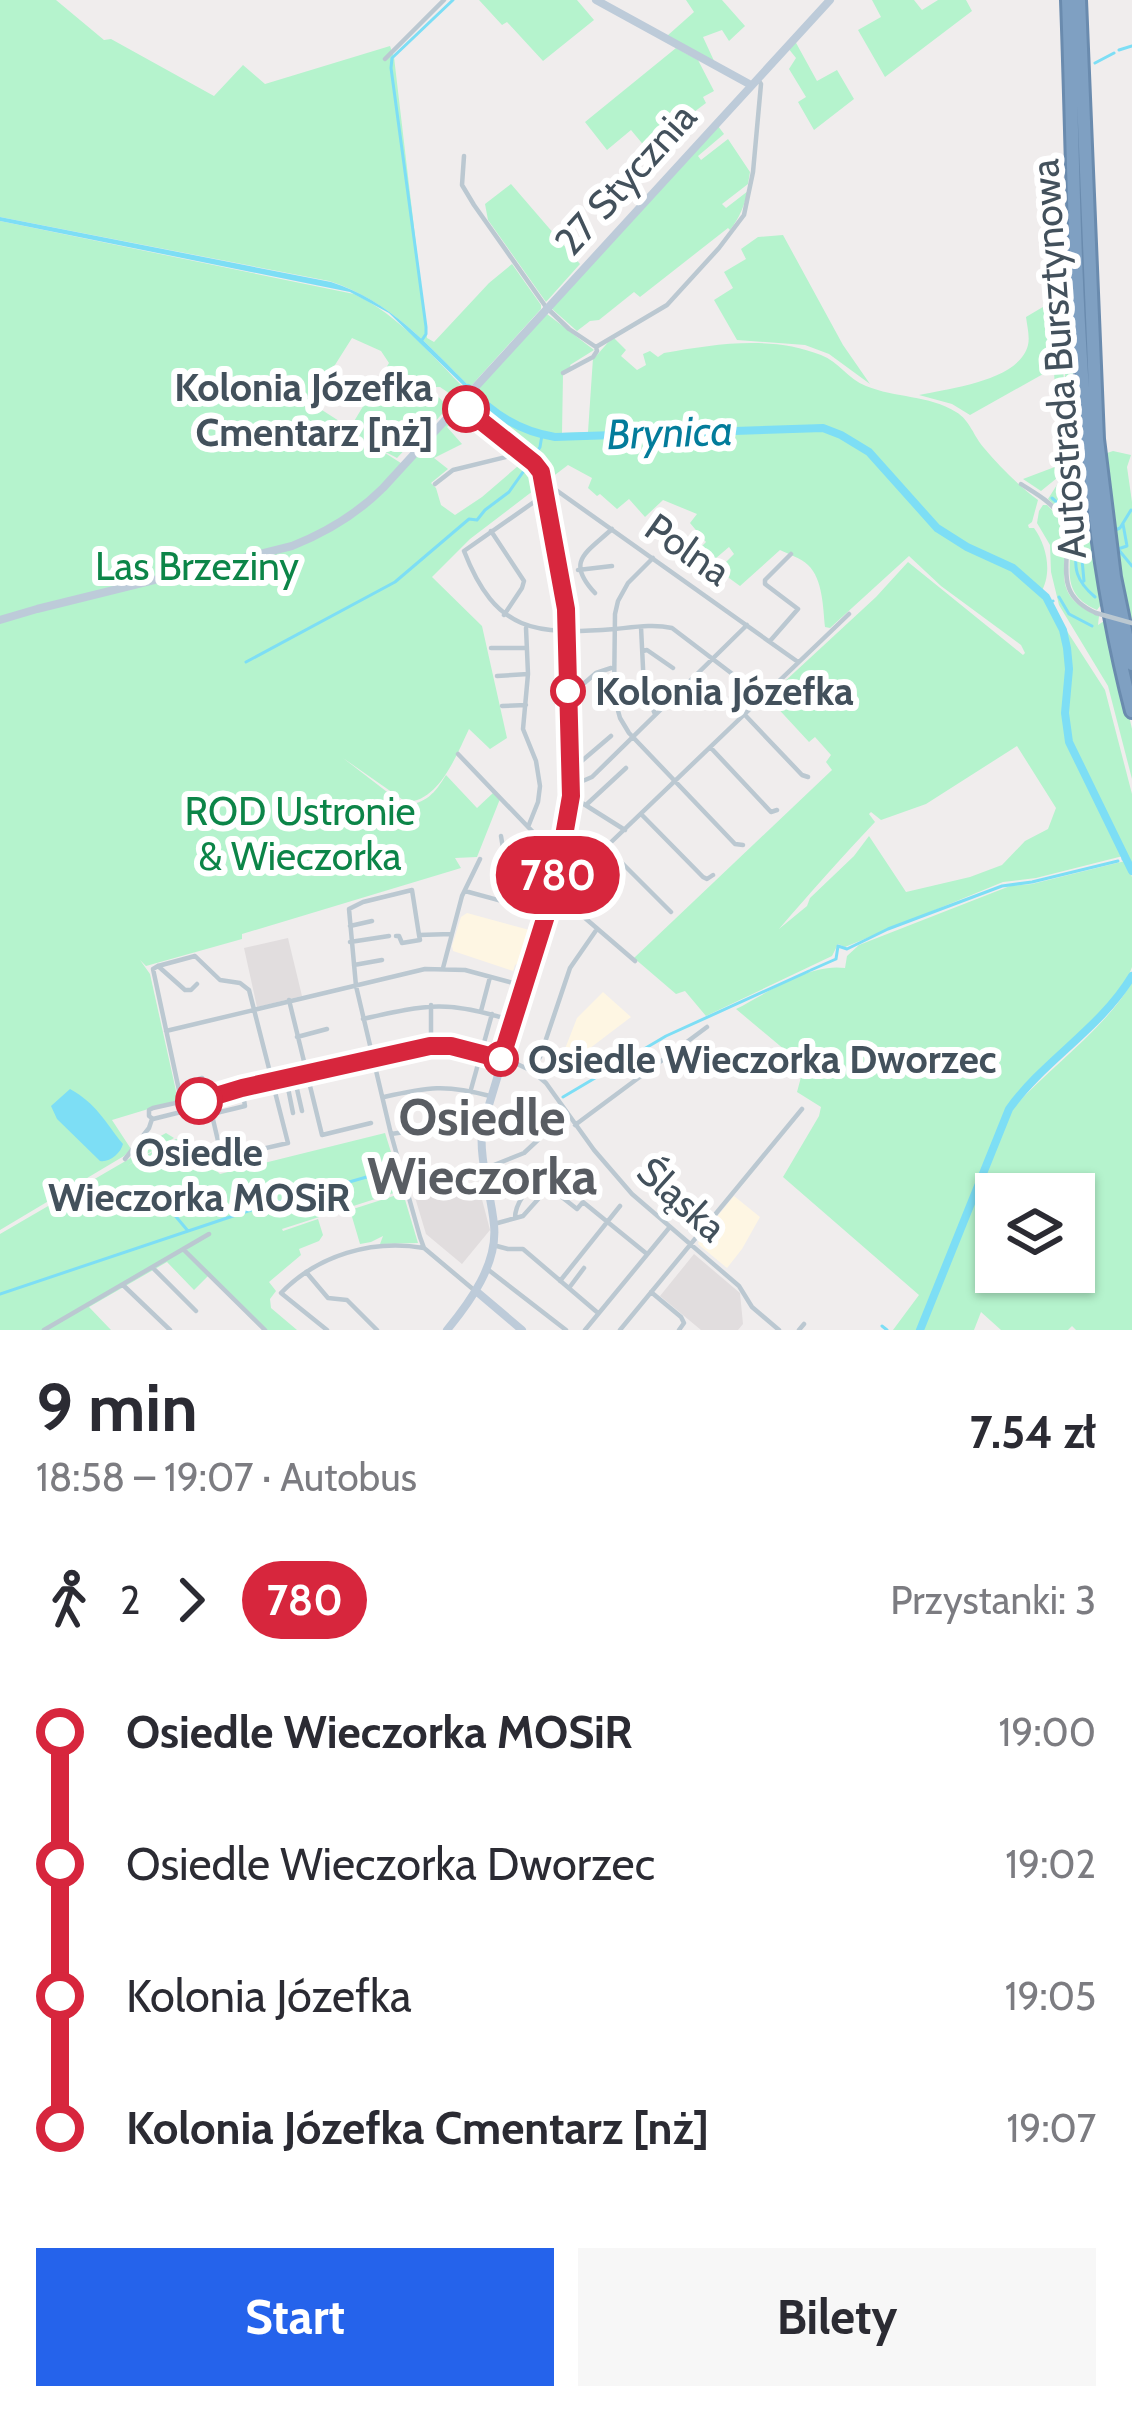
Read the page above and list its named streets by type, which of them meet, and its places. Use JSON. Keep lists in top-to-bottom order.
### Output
{
  "streets": {
    "highway": ["Autostrada Bursztynowa"],
    "street": ["27 Stycznia", "Polna", "Śląska"]
  },
  "districts": ["Osiedle Wieczorka"],
  "water": ["Brynica"],
  "parks": ["Las Brzeziny", "ROD Ustronie & Wieczorka"],
  "places": [
    "Kolonia Józefka Cmentarz [nż]",
    "Kolonia Józefka",
    "Osiedle Wieczorka Dworzec",
    "Osiedle Wieczorka MOSiR"
  ],
  "lines": ["bus line 780"],
  "page": {
    "on_map": "780",
    "heading": ["9 min", "18:58 – 19:07 · Autobus", "7.54 zł"],
    "legs": ["2", "780", "Przystanki: 3"],
    "list": [
      {
        "name": "Osiedle Wieczorka MOSiR",
        "value": "19:00"
      },
      {
        "name": "Osiedle Wieczorka Dworzec",
        "value": "19:02"
      },
      {
        "name": "Kolonia Józefka",
        "value": "19:05"
      },
      {
        "name": "Kolonia Józefka Cmentarz [nż]",
        "value": "19:07"
      }
    ],
    "buttons": ["Start", "Bilety"]
  }
}
